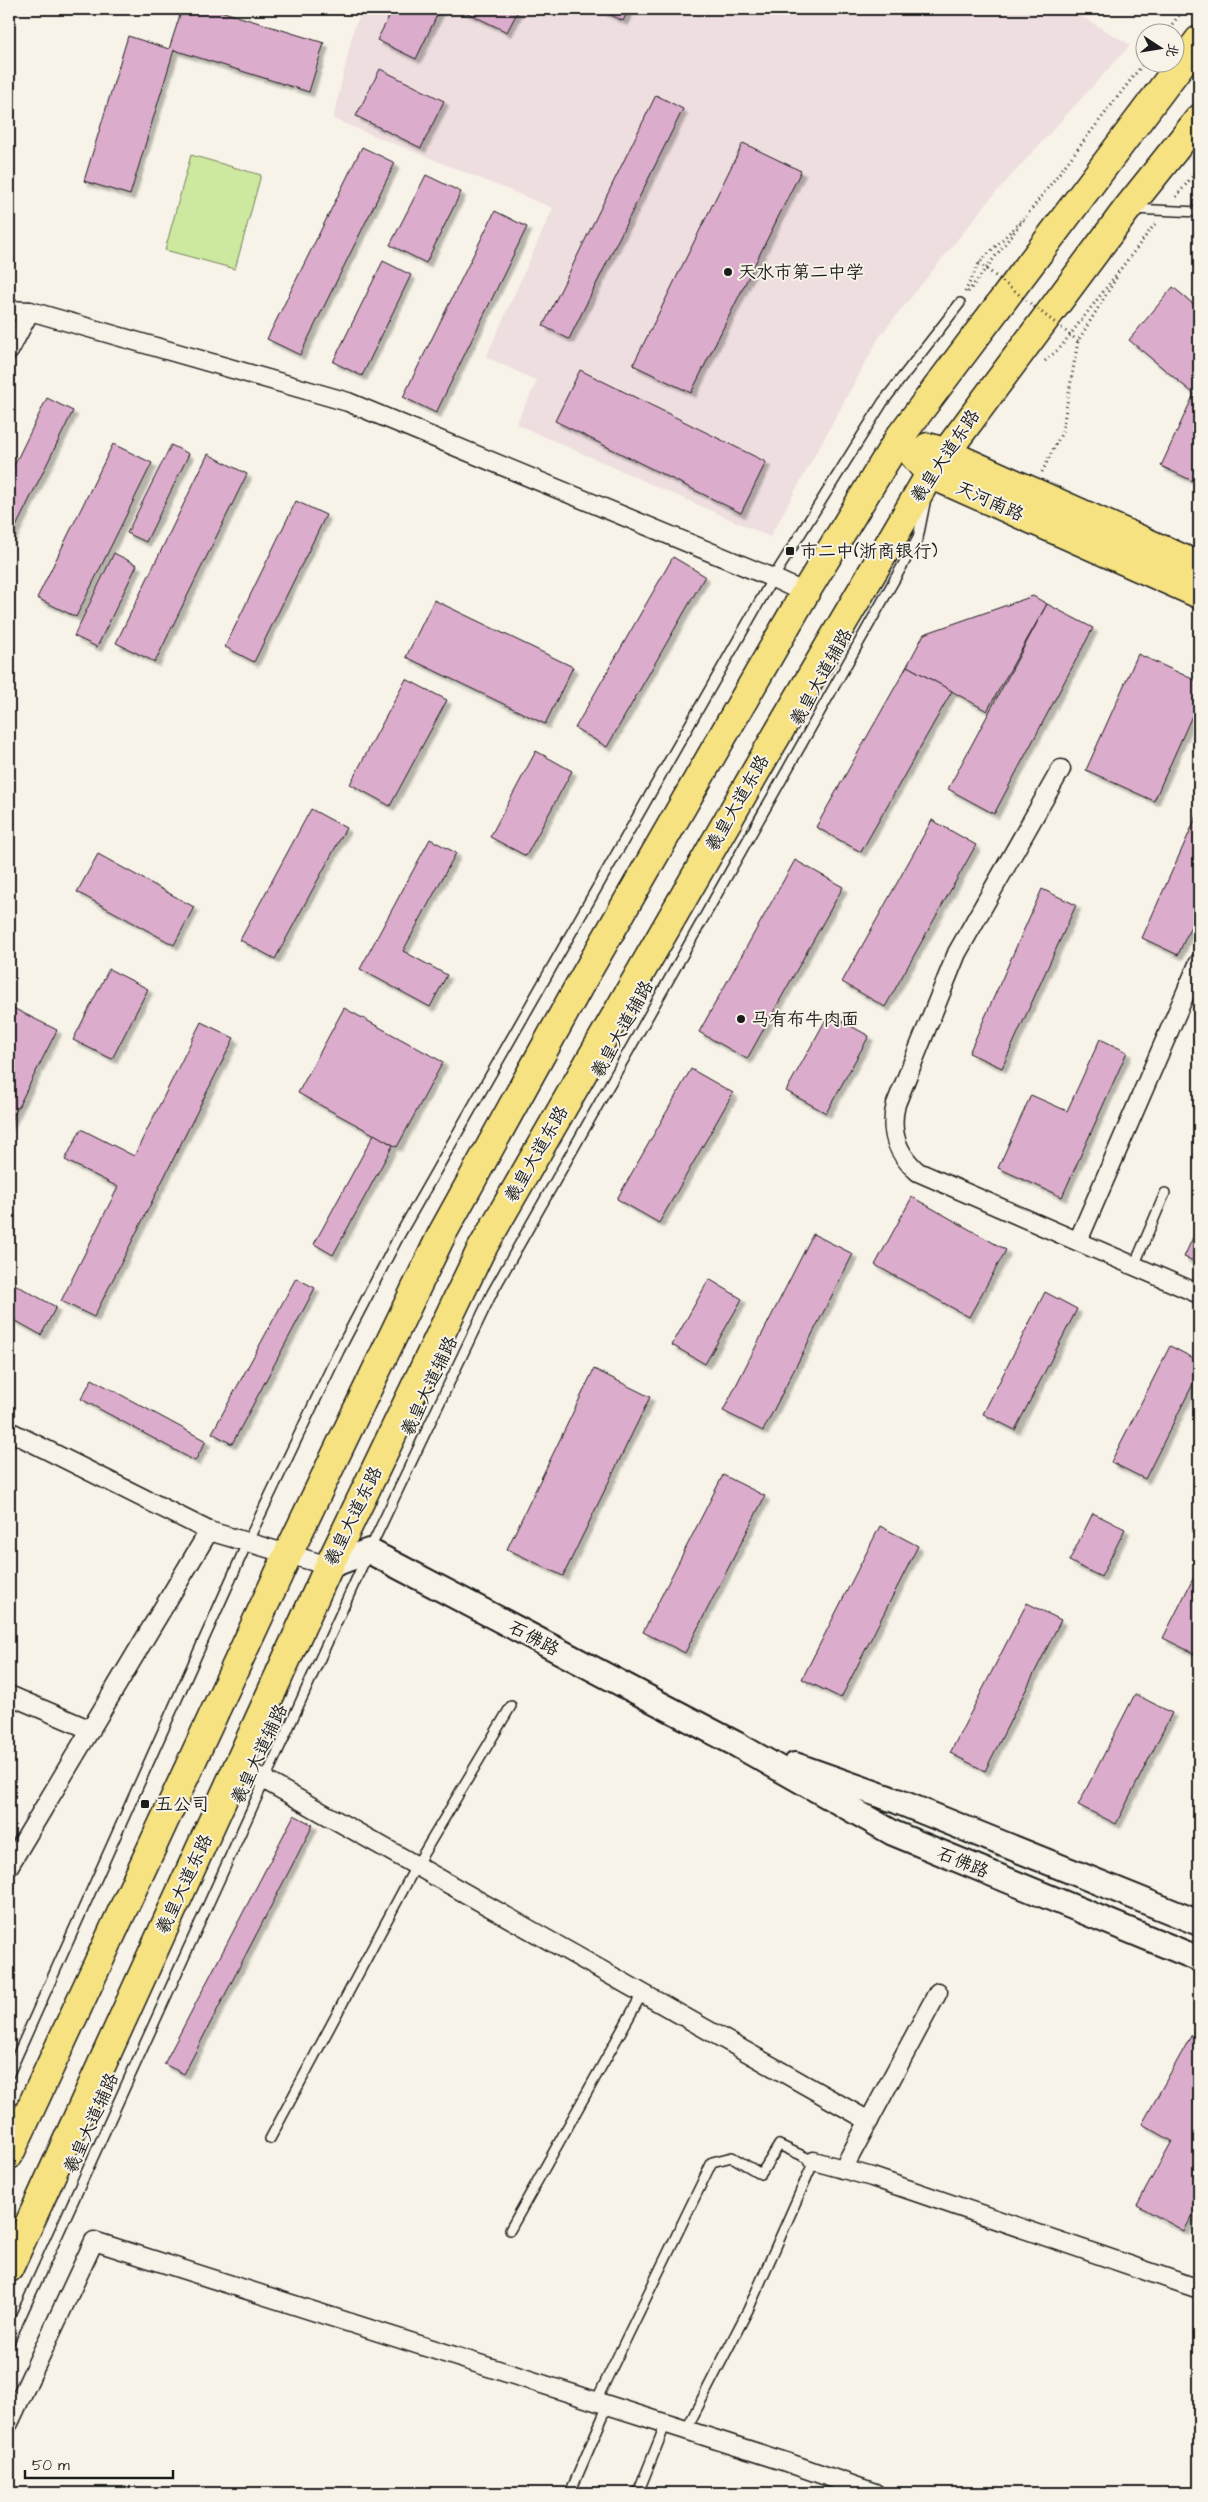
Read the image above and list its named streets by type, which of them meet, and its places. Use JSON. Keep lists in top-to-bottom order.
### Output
{
  "streets": {
    "main road": ["羲皇大道东路", "天河南路"],
    "street": ["石佛路"],
    "lane": ["羲皇大道辅路"]
  },
  "crossings": [
    ["羲皇大道东路", "天河南路"],
    ["羲皇大道东路", "羲皇大道辅路"],
    ["天河南路", "羲皇大道辅路"],
    ["羲皇大道辅路", "石佛路"]
  ],
  "places": {
    "other": ["天水市第二中学", "马有布牛肉面"],
    "transit": ["市二中(浙商银行)", "五公司"]
  },
  "scale_bar": "50 m",
  "north": "right"
}
